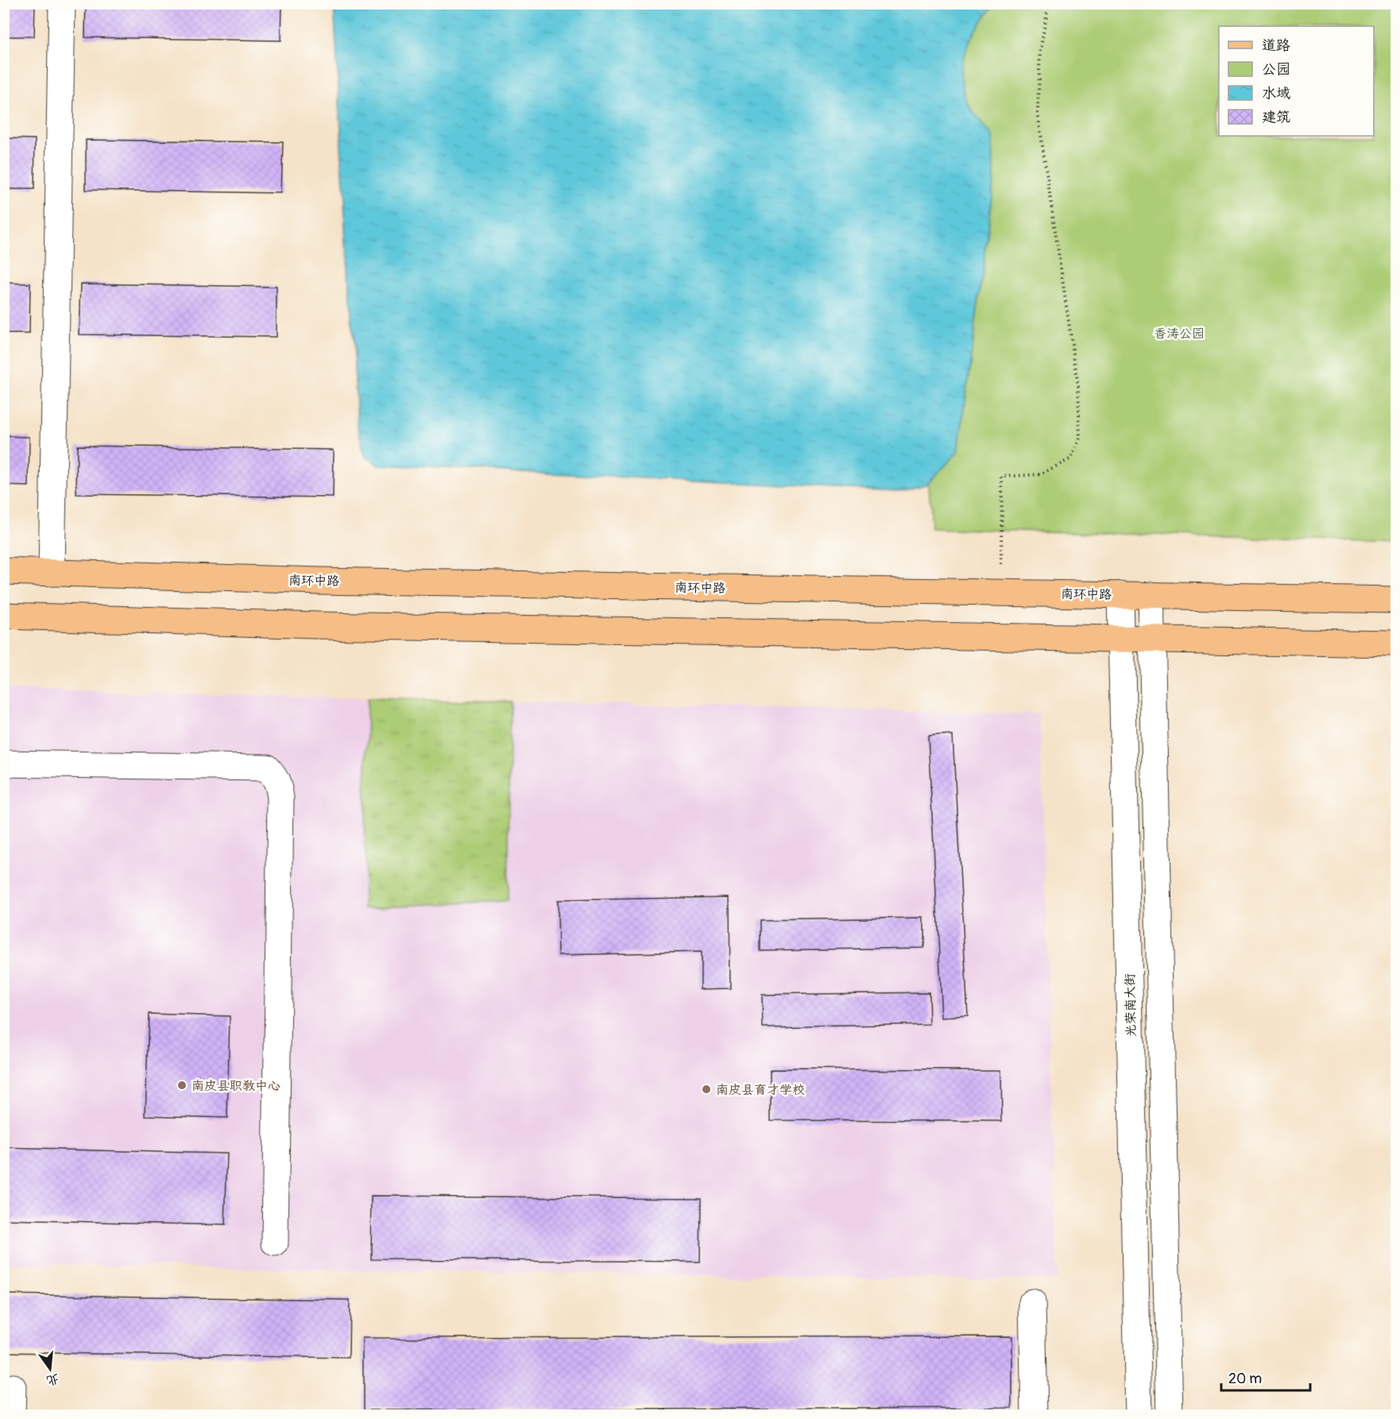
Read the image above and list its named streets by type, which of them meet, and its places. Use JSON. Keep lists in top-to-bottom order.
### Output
{
  "streets": {
    "main road": ["南环中路"],
    "street": ["光荣南大街"]
  },
  "crossings": [
    ["南环中路", "光荣南大街"]
  ],
  "parks": ["香涛公园"],
  "places": ["南皮县职教中心", "南皮县育才学校"],
  "legend": [
    "道路",
    "公园",
    "水域",
    "建筑"
  ],
  "scale_bar": "20 m",
  "north": "bottom"
}
